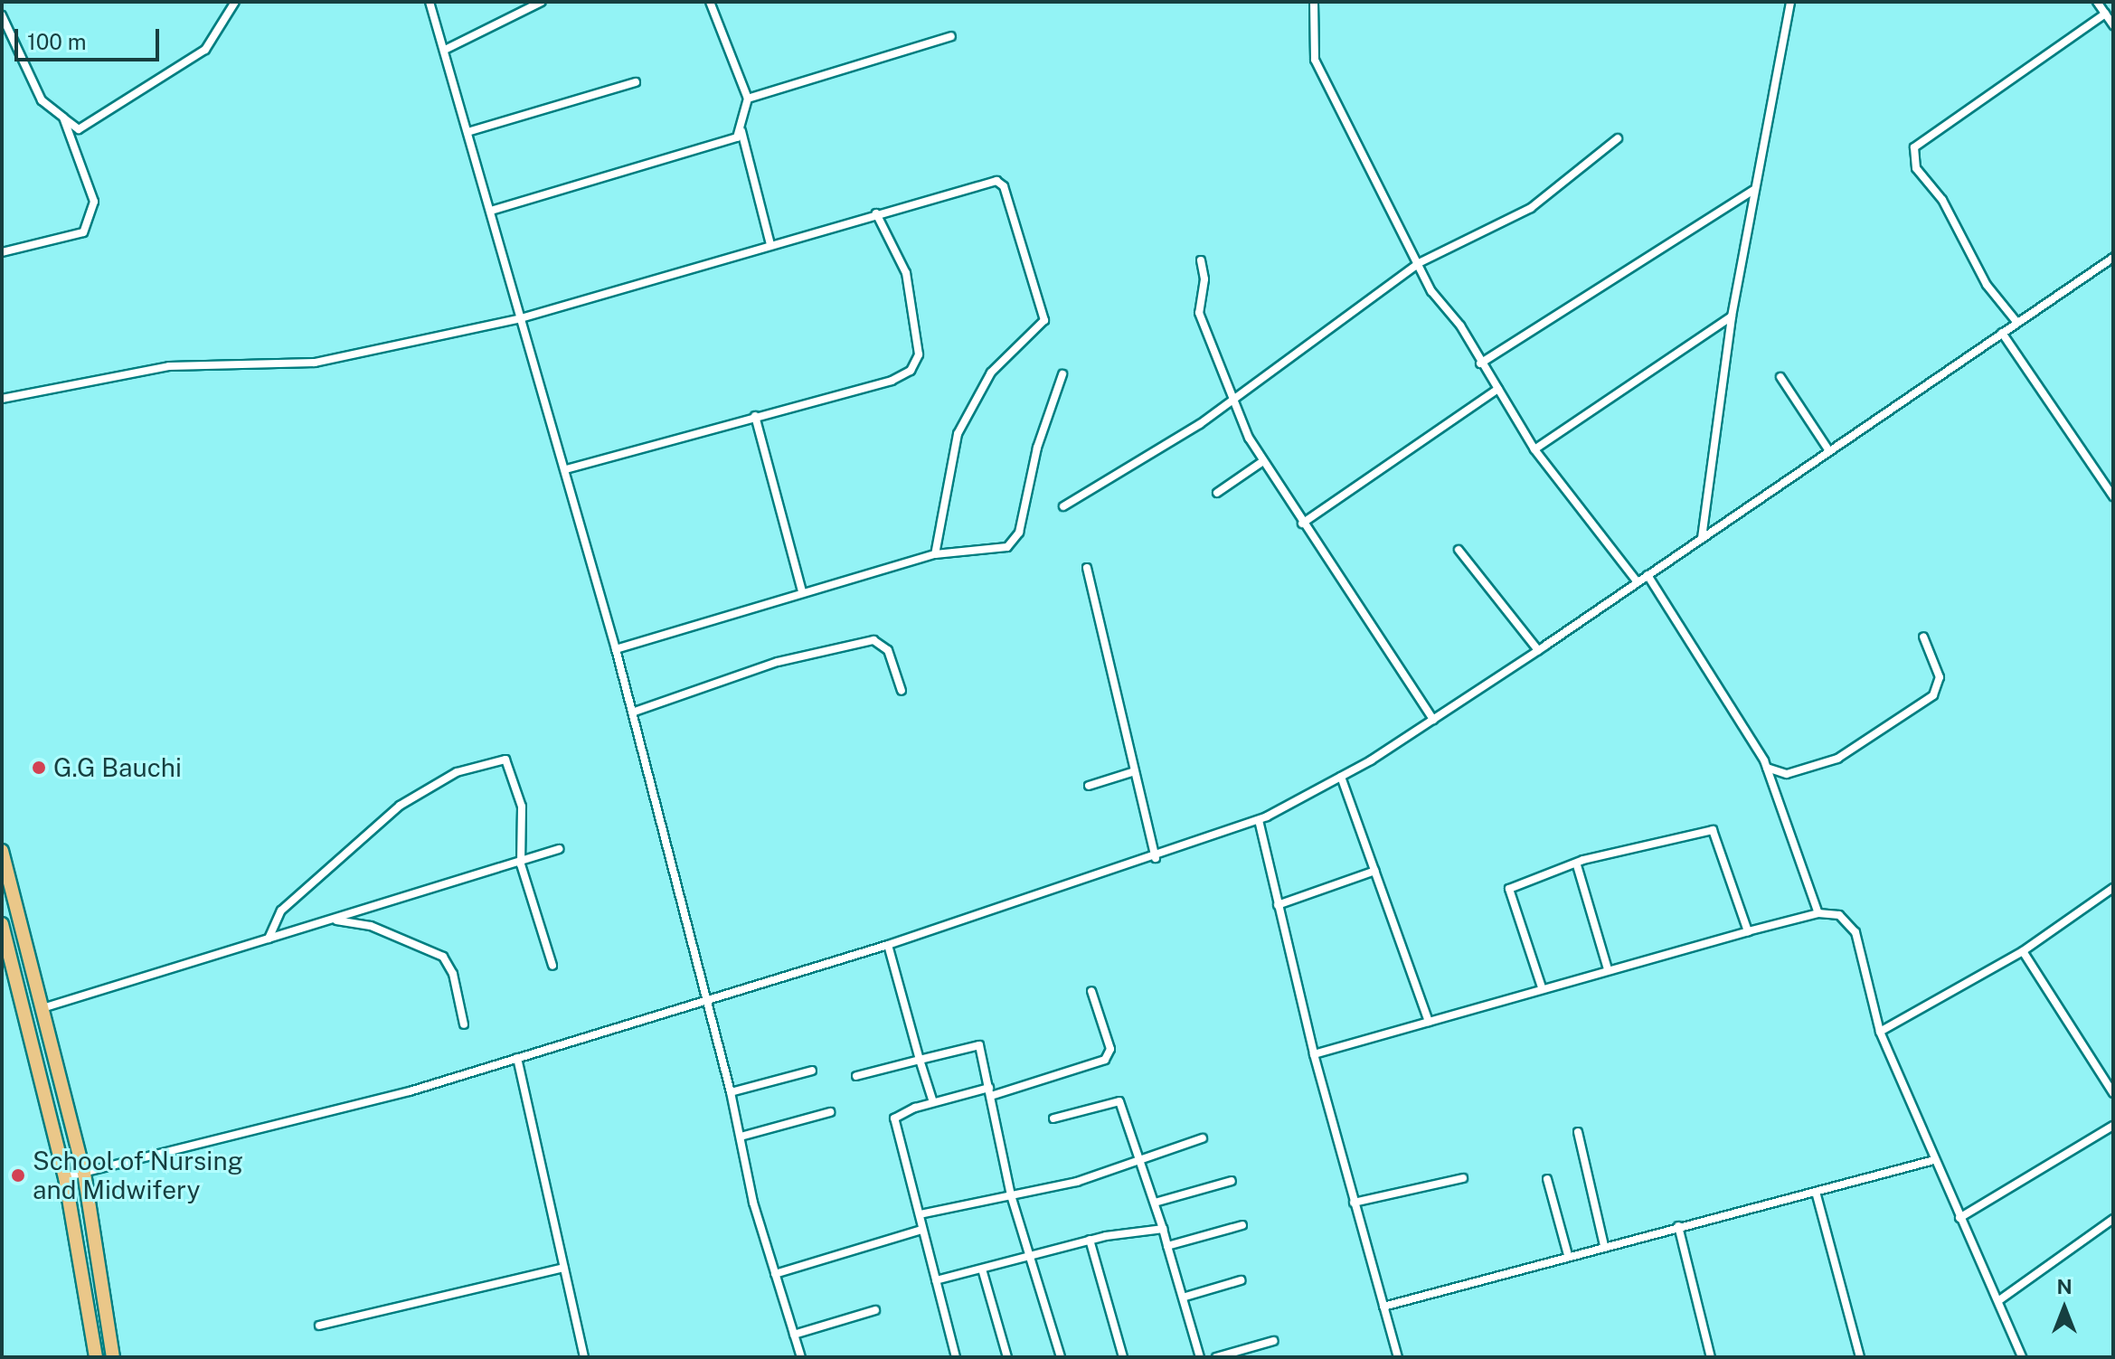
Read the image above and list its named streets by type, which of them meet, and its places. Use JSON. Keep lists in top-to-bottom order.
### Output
{
  "places": ["G.G Bauchi", "School of Nursing and Midwifery"],
  "scale_bar": "100 m",
  "north": "top"
}
